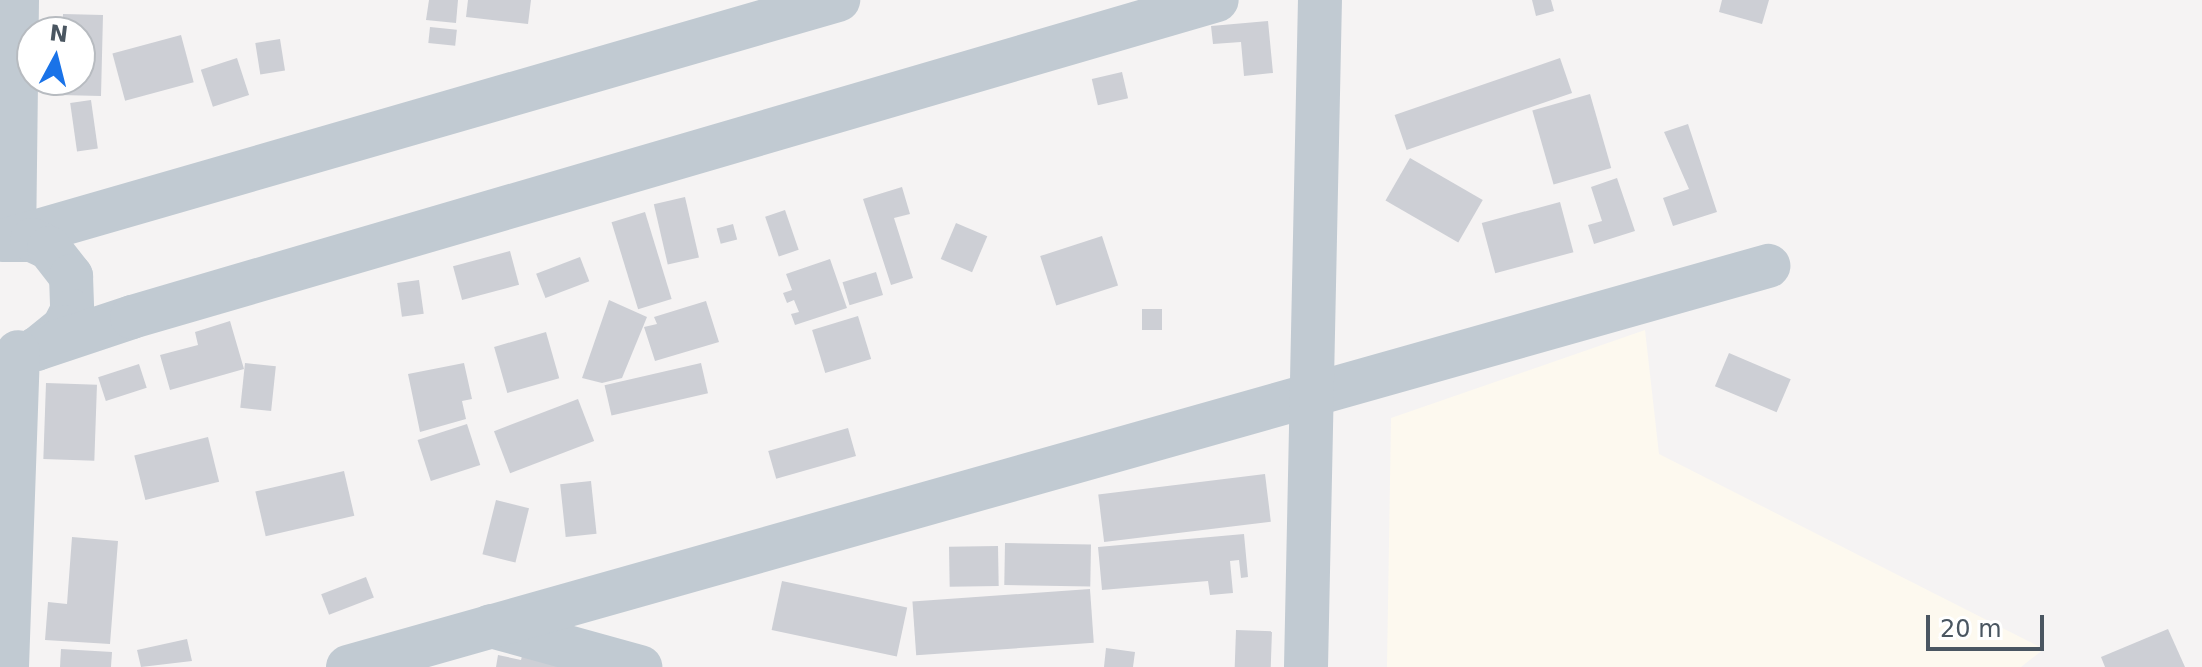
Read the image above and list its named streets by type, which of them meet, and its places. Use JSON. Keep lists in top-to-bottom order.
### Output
{
  "scale_bar": "20 m",
  "north": "top"
}
